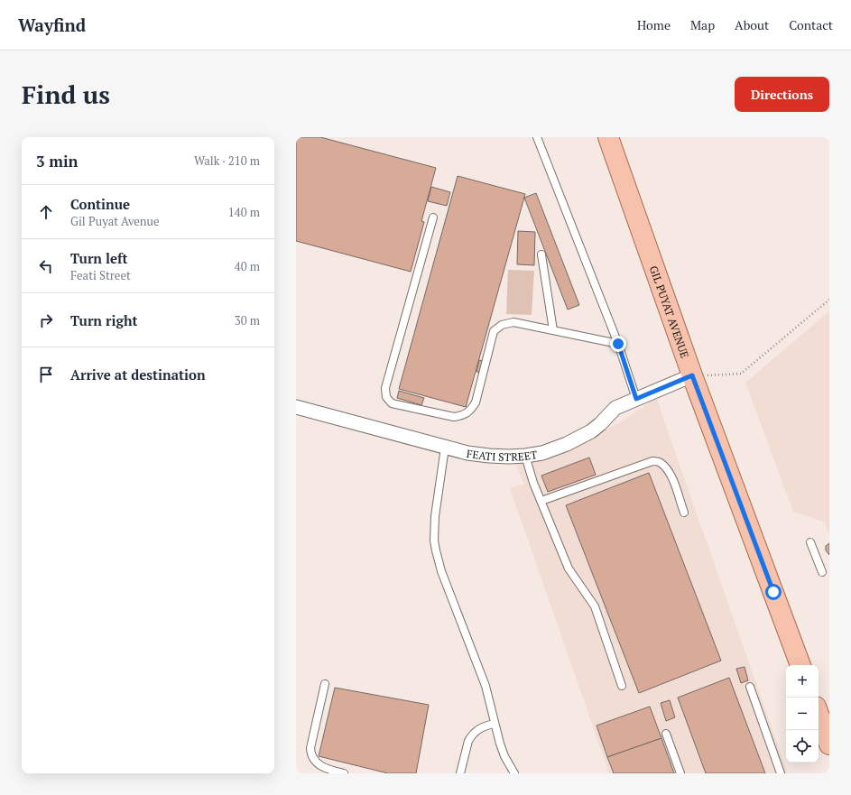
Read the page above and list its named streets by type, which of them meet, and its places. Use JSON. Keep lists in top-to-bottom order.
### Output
{
  "streets": {
    "main road": ["GIL PUYAT AVENUE"],
    "street": ["FEATI STREET"]
  },
  "crossings": [
    ["GIL PUYAT AVENUE", "FEATI STREET"]
  ],
  "page": {
    "header": "Wayfind",
    "nav": [
      "Home",
      "Map",
      "About",
      "Contact"
    ],
    "buttons": "Directions",
    "title": "Find us",
    "heading": ["3 min", "Walk · 210 m"],
    "list": [
      ["Continue", "Gil Puyat Avenue", "140 m"],
      ["Turn left", "Feati Street", "40 m"],
      ["Turn right", "30 m"],
      "Arrive at destination"
    ],
    "map_buttons": ["+", "−"]
  }
}
